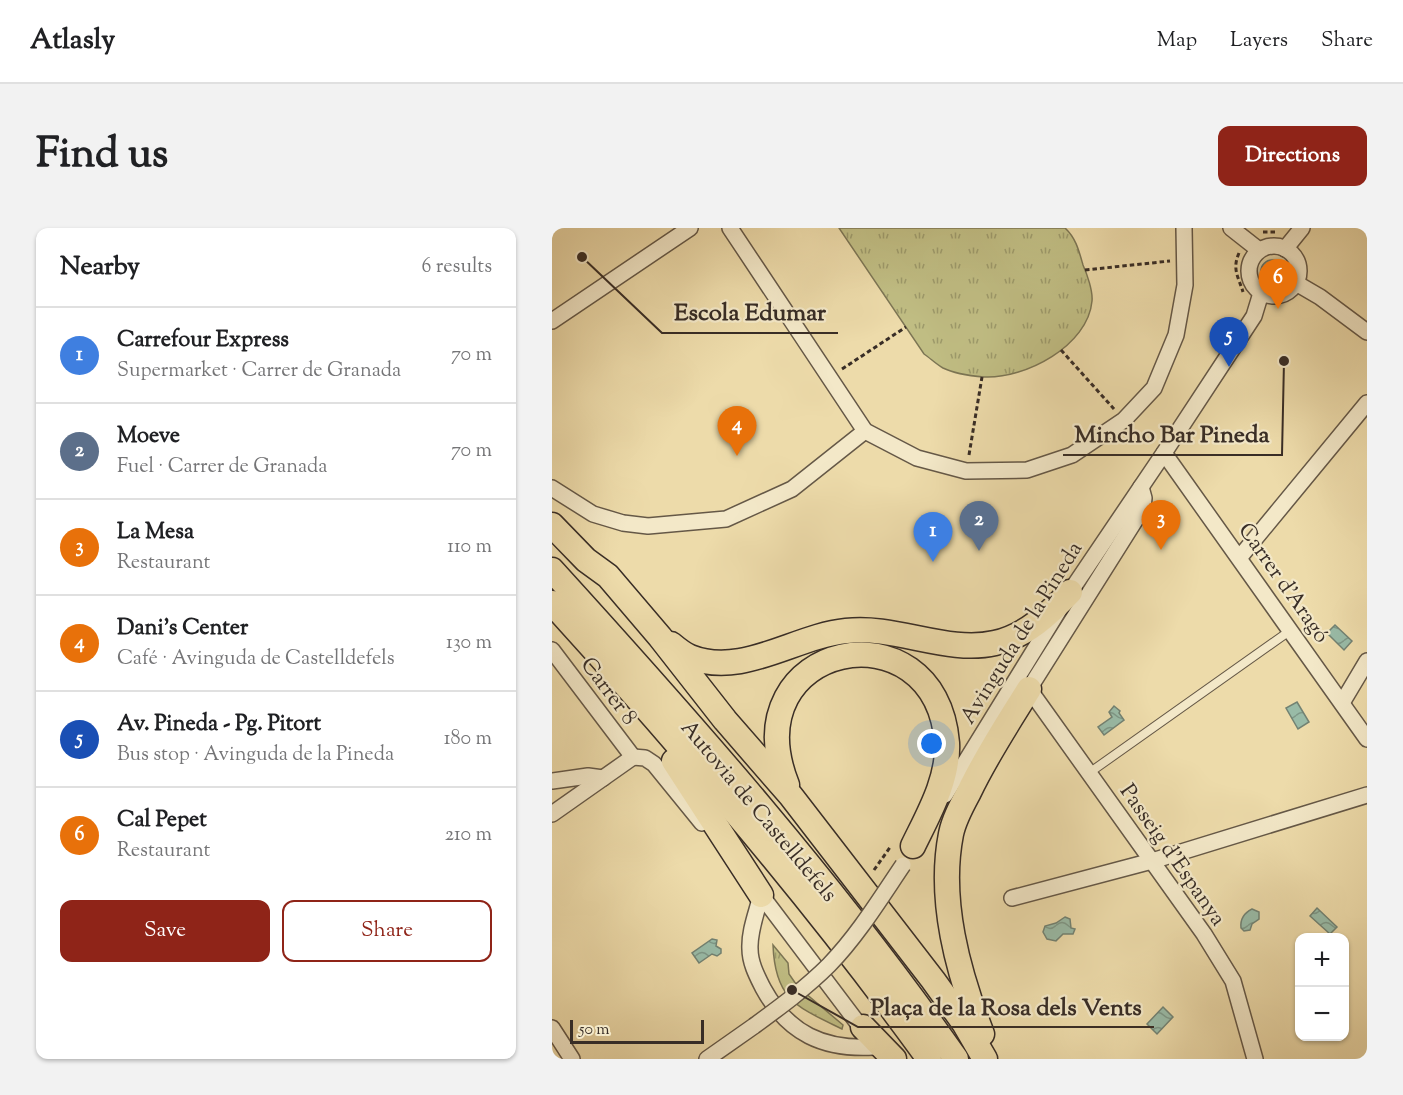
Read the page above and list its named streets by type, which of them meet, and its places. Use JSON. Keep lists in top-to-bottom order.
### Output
{
  "streets": {
    "highway": ["Autovia de Castelldefels"],
    "street": [
      "Carrer d'Aragó",
      "Avinguda de la Pineda",
      "Carrer 8",
      "Passeig d'Espanya"
    ]
  },
  "crossings": [
    ["Carrer d'Aragó", "Avinguda de la Pineda"],
    ["Avinguda de la Pineda", "Passeig d'Espanya"]
  ],
  "places": ["Escola Edumar", "Mincho Bar Pineda", "Plaça de la Rosa dels Vents"],
  "scale_bar": "50 m",
  "page": {
    "header": "Atlasly",
    "nav": ["Map", "Layers", "Share"],
    "title": "Find us",
    "buttons": [
      "Directions",
      ["Save", "Share"]
    ],
    "heading": ["Nearby", "6 results"],
    "pins": [
      "6",
      "5",
      "4",
      "3",
      "2",
      "1"
    ],
    "list": [
      {
        "mark": "1",
        "name": "Carrefour Express",
        "note": "Supermarket · Carrer de Granada",
        "value": "70 m"
      },
      {
        "mark": "2",
        "name": "Moeve",
        "note": "Fuel · Carrer de Granada",
        "value": "70 m"
      },
      {
        "mark": "3",
        "name": "La Mesa",
        "note": "Restaurant",
        "value": "110 m"
      },
      {
        "mark": "4",
        "name": "Dani's Center",
        "note": "Café · Avinguda de Castelldefels",
        "value": "130 m"
      },
      {
        "mark": "5",
        "name": "Av. Pineda - Pg. Pitort",
        "note": "Bus stop · Avinguda de la Pineda",
        "value": "180 m"
      },
      {
        "mark": "6",
        "name": "Cal Pepet",
        "note": "Restaurant",
        "value": "210 m"
      }
    ],
    "map_buttons": ["+", "−"],
    "scale": "50 m"
  }
}
